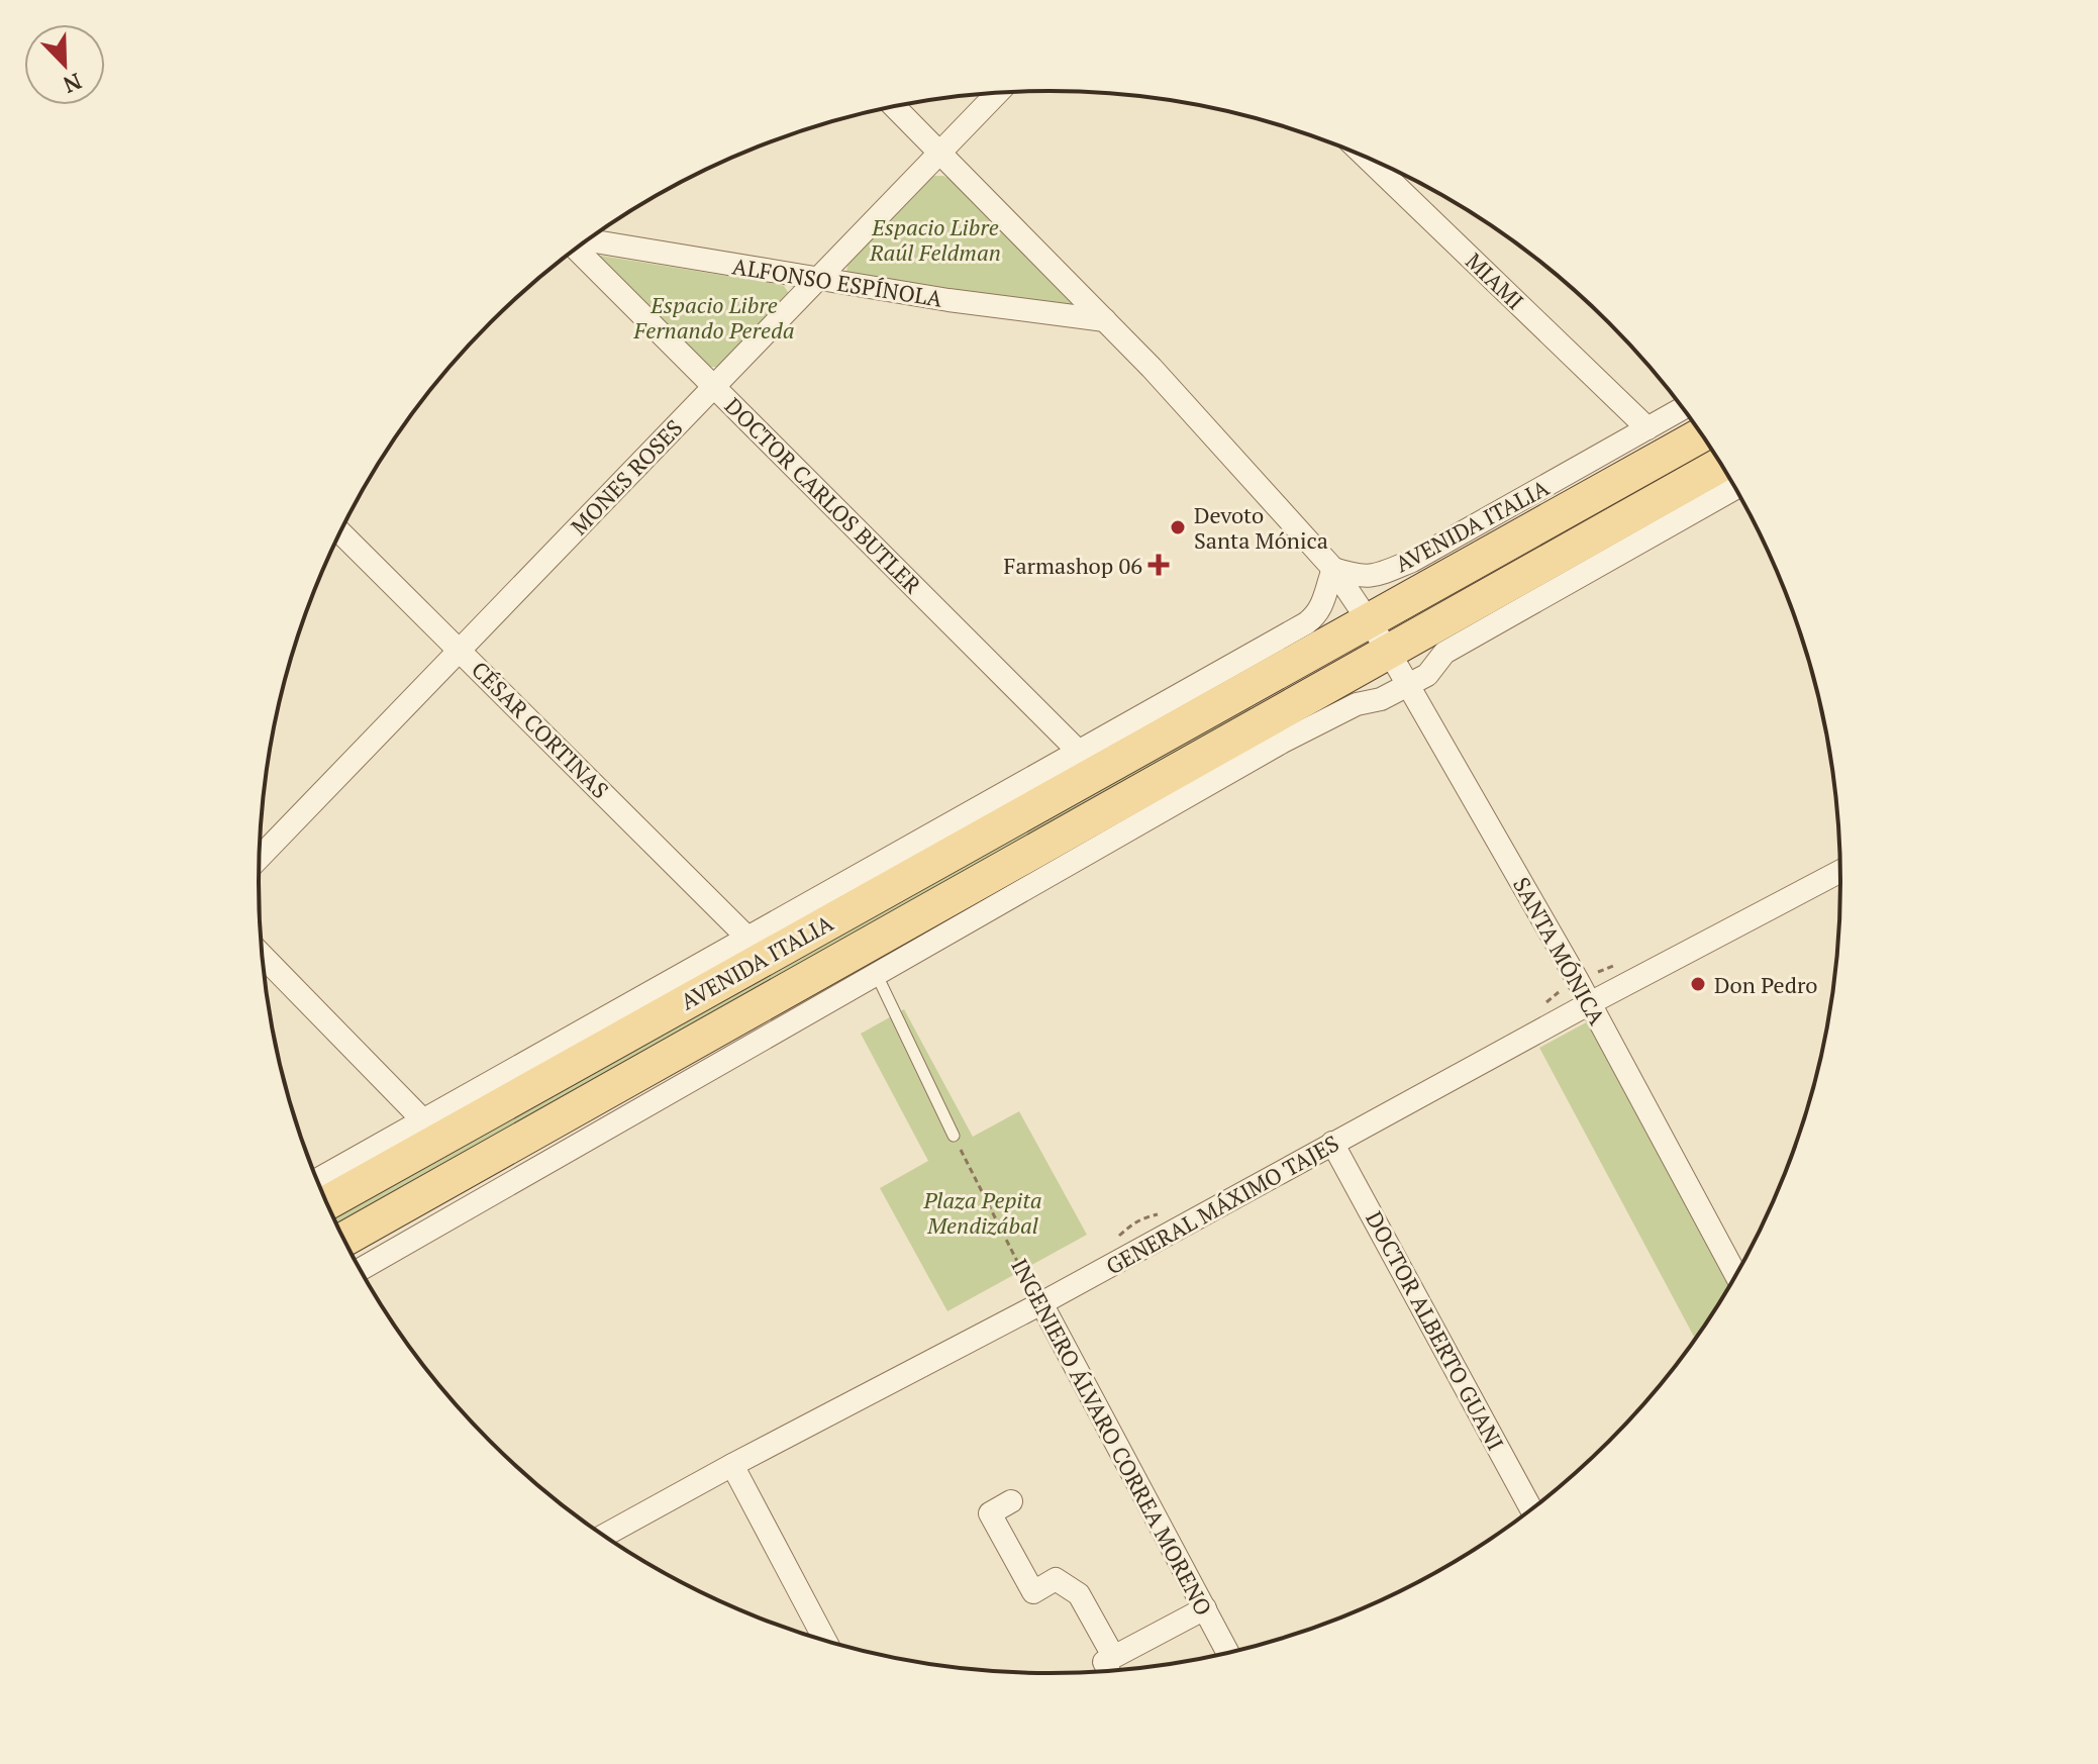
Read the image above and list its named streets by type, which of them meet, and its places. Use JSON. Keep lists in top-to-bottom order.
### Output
{
  "streets": {
    "main road": ["AVENIDA ITALIA"],
    "street": [
      "MIAMI",
      "ALFONSO ESPÍNOLA",
      "MONES ROSES",
      "DOCTOR CARLOS BUTLER",
      "CÉSAR CORTINAS",
      "SANTA MÓNICA",
      "GENERAL MÁXIMO TAJES",
      "DOCTOR ALBERTO GUANI",
      "INGENIERO ÁLVARO CORREA MORENO"
    ]
  },
  "crossings": [
    ["MIAMI", "AVENIDA ITALIA"],
    ["ALFONSO ESPÍNOLA", "MONES ROSES"],
    ["ALFONSO ESPÍNOLA", "SANTA MÓNICA"],
    ["MONES ROSES", "DOCTOR CARLOS BUTLER"],
    ["MONES ROSES", "CÉSAR CORTINAS"],
    ["MONES ROSES", "SANTA MÓNICA"],
    ["DOCTOR CARLOS BUTLER", "AVENIDA ITALIA"],
    ["AVENIDA ITALIA", "CÉSAR CORTINAS"],
    ["AVENIDA ITALIA", "SANTA MÓNICA"],
    ["SANTA MÓNICA", "GENERAL MÁXIMO TAJES"],
    ["GENERAL MÁXIMO TAJES", "DOCTOR ALBERTO GUANI"],
    ["GENERAL MÁXIMO TAJES", "INGENIERO ÁLVARO CORREA MORENO"]
  ],
  "parks": ["Espacio Libre Raúl Feldman", "Espacio Libre Fernando Pereda", "Plaza Pepita Mendizábal"],
  "places": {
    "other": ["Devoto Santa Mónica", "Don Pedro"],
    "health": ["Farmashop 06"]
  },
  "north": "bottom right"
}
